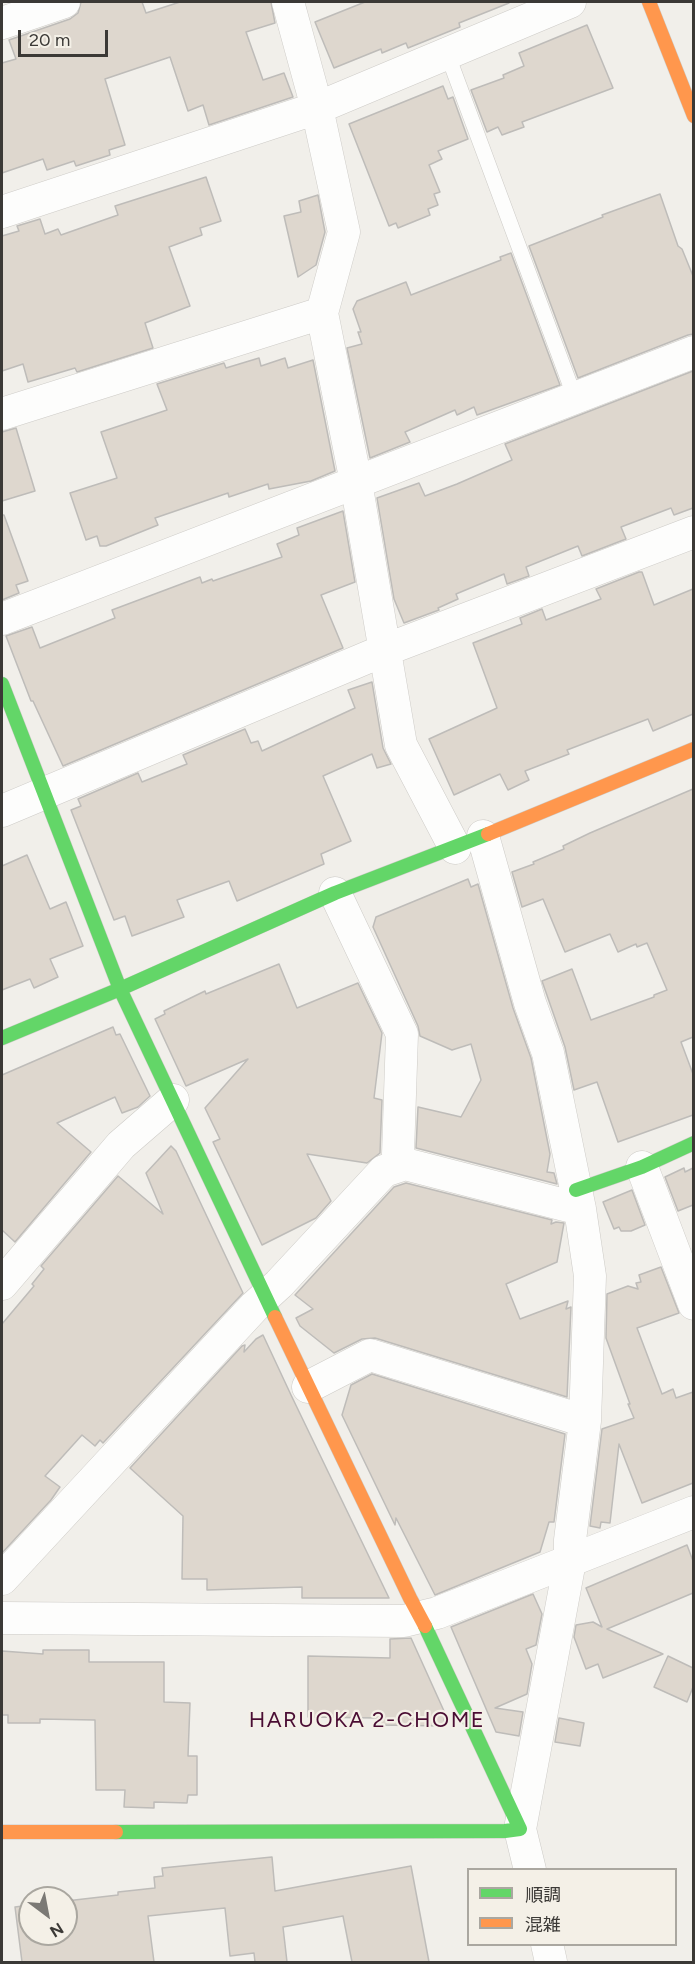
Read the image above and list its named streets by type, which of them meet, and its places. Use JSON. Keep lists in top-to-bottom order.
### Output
{
  "districts": ["HARUOKA 2-CHOME"],
  "legend": ["順調", "混雑"],
  "scale_bar": "20 m",
  "north": "bottom right"
}
